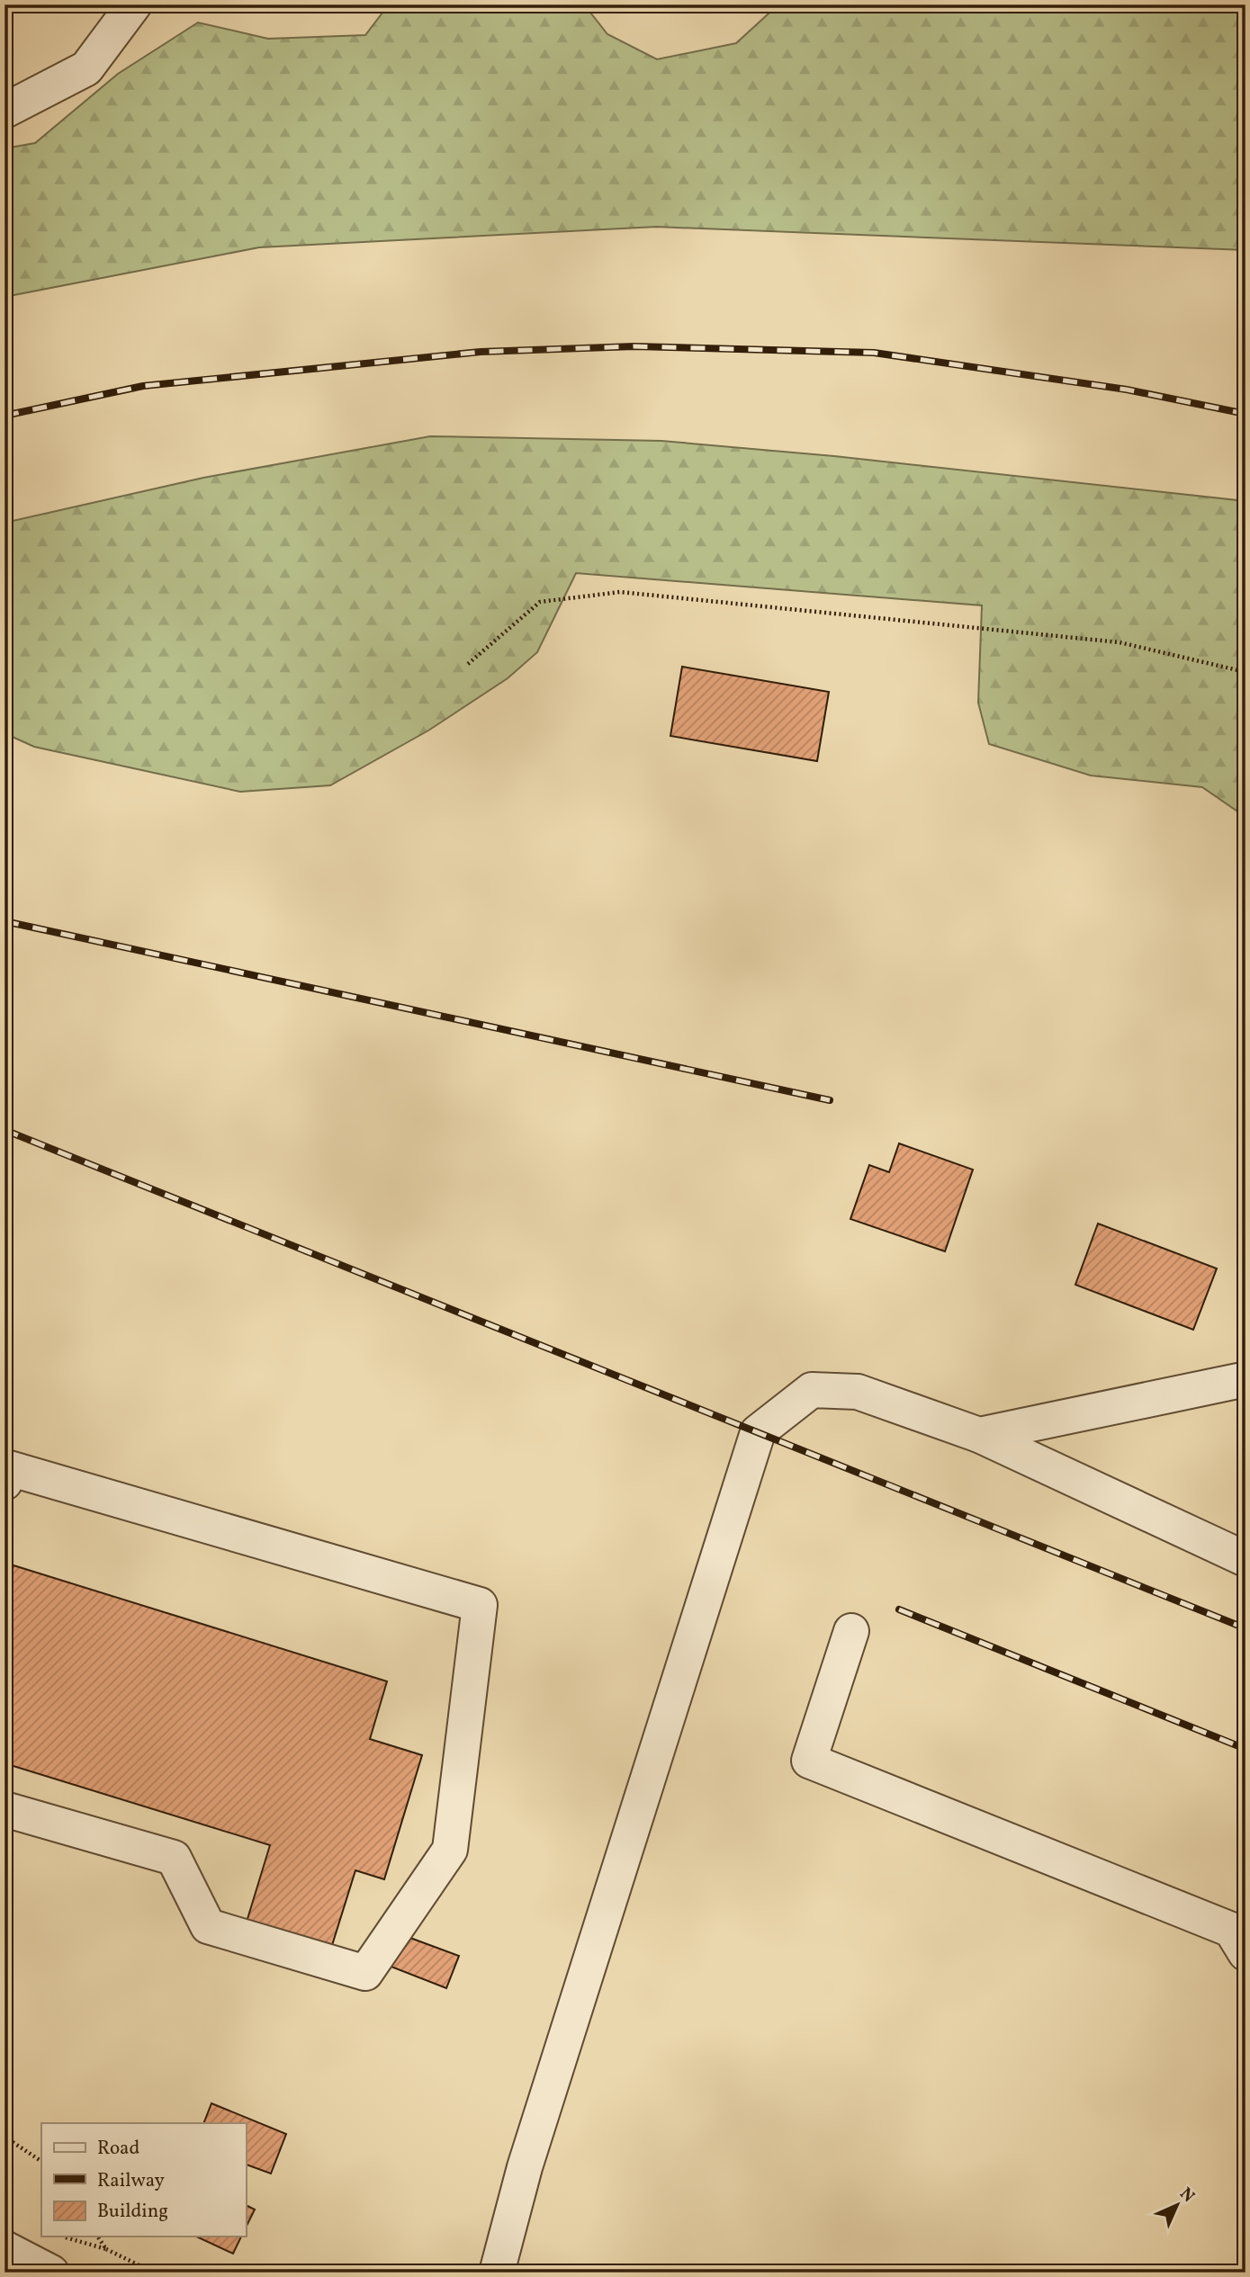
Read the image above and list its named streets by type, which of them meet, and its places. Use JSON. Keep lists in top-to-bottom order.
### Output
{
  "legend": ["Road", "Railway", "Building"],
  "north": "top right"
}
